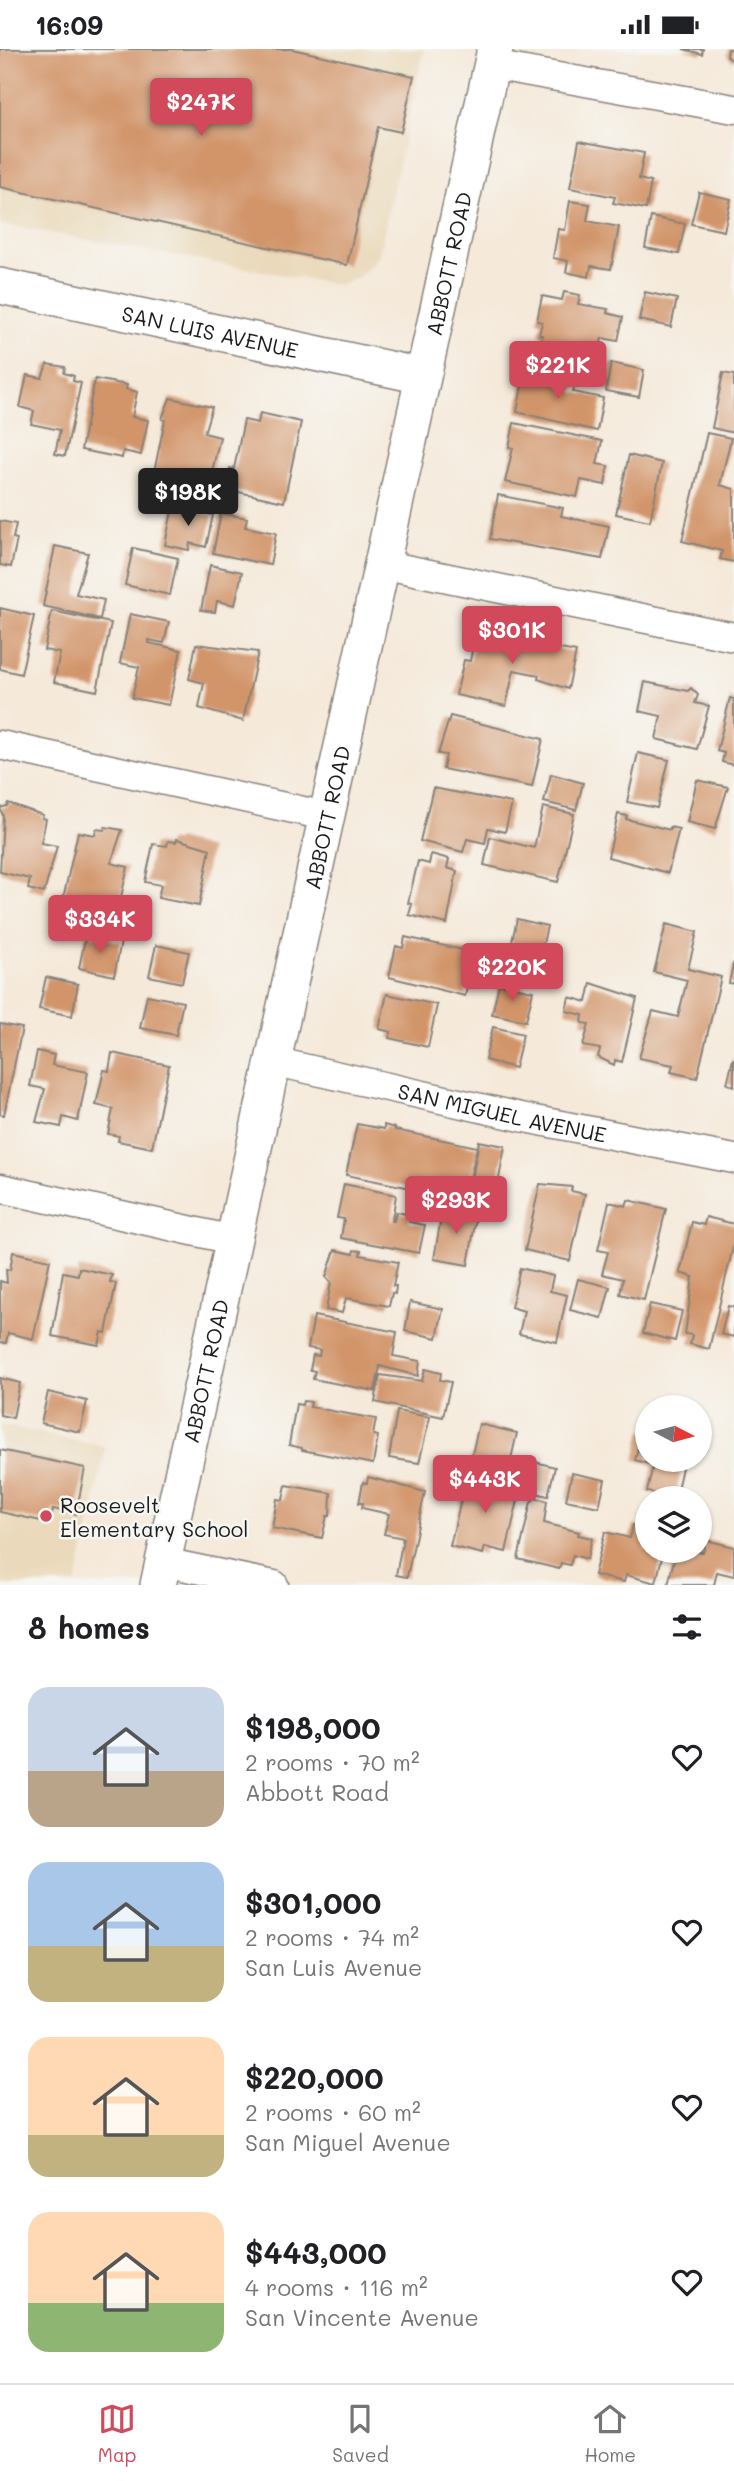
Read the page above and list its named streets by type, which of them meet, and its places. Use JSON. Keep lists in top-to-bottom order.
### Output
{
  "streets": {
    "street": ["ABBOTT ROAD", "SAN LUIS AVENUE", "SAN MIGUEL AVENUE"]
  },
  "crossings": [
    ["ABBOTT ROAD", "SAN LUIS AVENUE"],
    ["ABBOTT ROAD", "SAN MIGUEL AVENUE"]
  ],
  "places": ["Roosevelt Elementary School"],
  "north": "right",
  "page": {
    "status": "16:09",
    "price": [
      "$247K",
      "$221K",
      "$198K",
      "$301K",
      "$334K",
      "$220K",
      "$293K",
      "$443K"
    ],
    "heading": "8 homes",
    "list": [
      {
        "name": "$198,000",
        "note": "2 rooms · 70 m² · Abbott Road"
      },
      {
        "name": "$301,000",
        "note": "2 rooms · 74 m² · San Luis Avenue"
      },
      {
        "name": "$220,000",
        "note": "2 rooms · 60 m² · San Miguel Avenue"
      },
      {
        "name": "$443,000",
        "note": "4 rooms · 116 m² · San Vincente Avenue"
      }
    ],
    "tabs": ["Map", "Saved", "Home"]
  }
}
